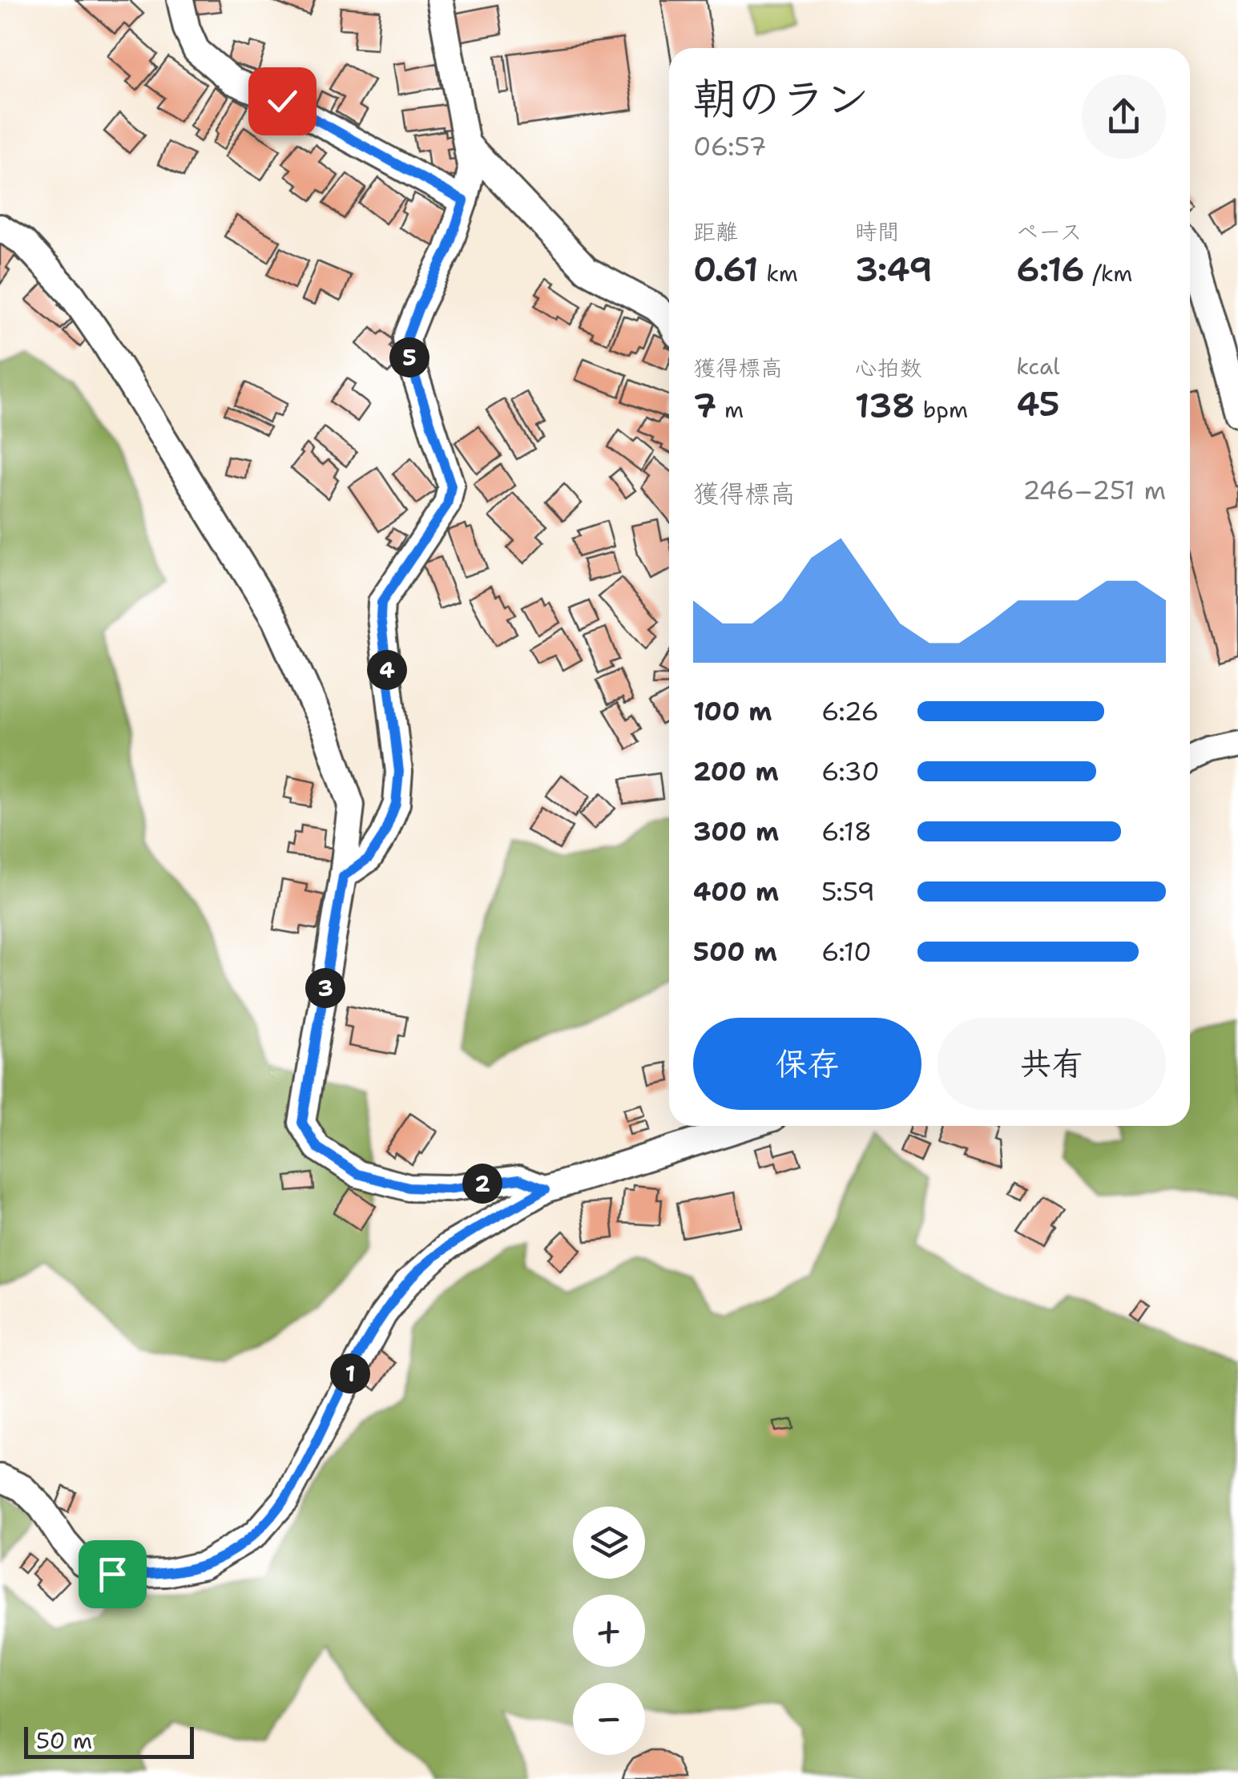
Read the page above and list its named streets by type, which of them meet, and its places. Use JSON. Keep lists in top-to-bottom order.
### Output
{
  "scale_bar": "50 m",
  "page": {
    "heading": ["朝のラン", "06:57"],
    "stats": [
      ["距離", "0.61 km"],
      ["時間", "3:49"],
      ["ペース", "6:16 /km"],
      ["獲得標高", "7 m"],
      ["心拍数", "138 bpm"],
      ["kcal", "45"]
    ],
    "pins": [
      "5",
      "4",
      "3",
      "2",
      "1"
    ],
    "chart": ["獲得標高", "246–251 m"],
    "list": [
      {
        "name": "100 m",
        "note": "6:26"
      },
      {
        "name": "200 m",
        "note": "6:30"
      },
      {
        "name": "300 m",
        "note": "6:18"
      },
      {
        "name": "400 m",
        "note": "5:59"
      },
      {
        "name": "500 m",
        "note": "6:10"
      }
    ],
    "buttons": ["保存", "共有"],
    "map_buttons": ["+", "−"],
    "scale": "50 m"
  }
}
